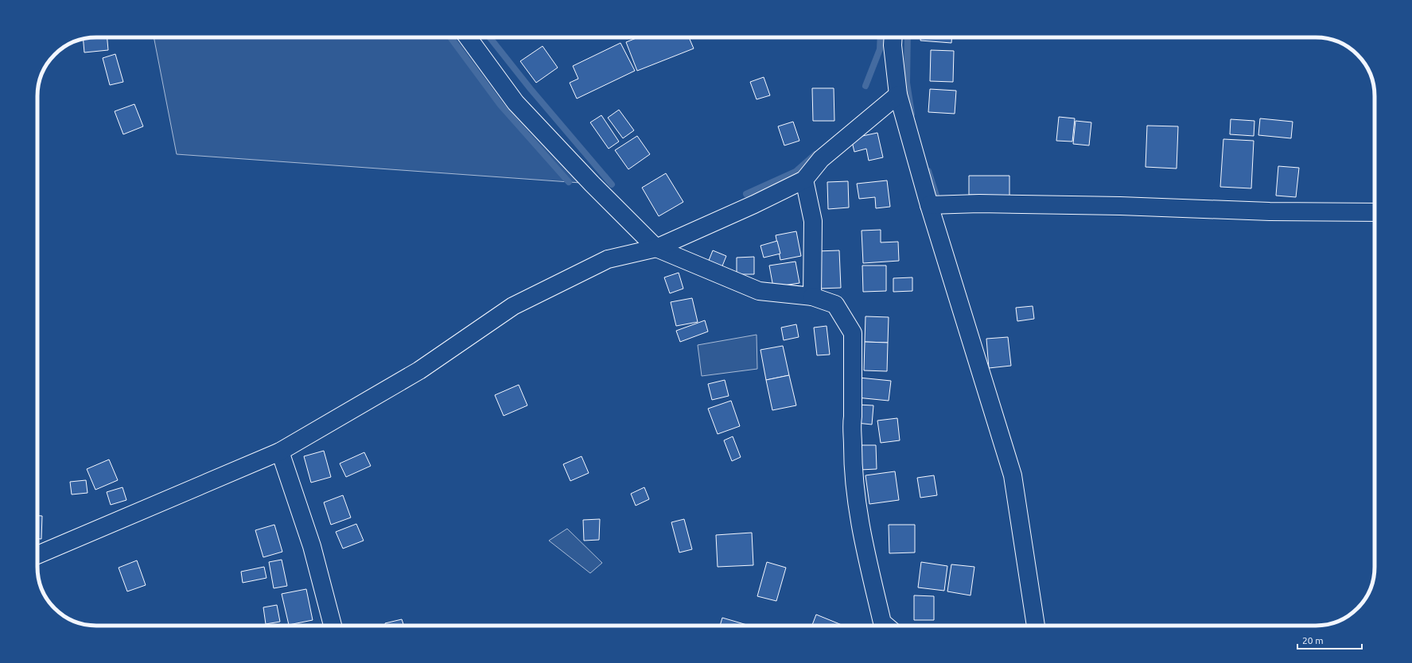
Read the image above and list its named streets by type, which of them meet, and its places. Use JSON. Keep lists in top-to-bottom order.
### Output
{
  "scale_bar": "20 m"
}
